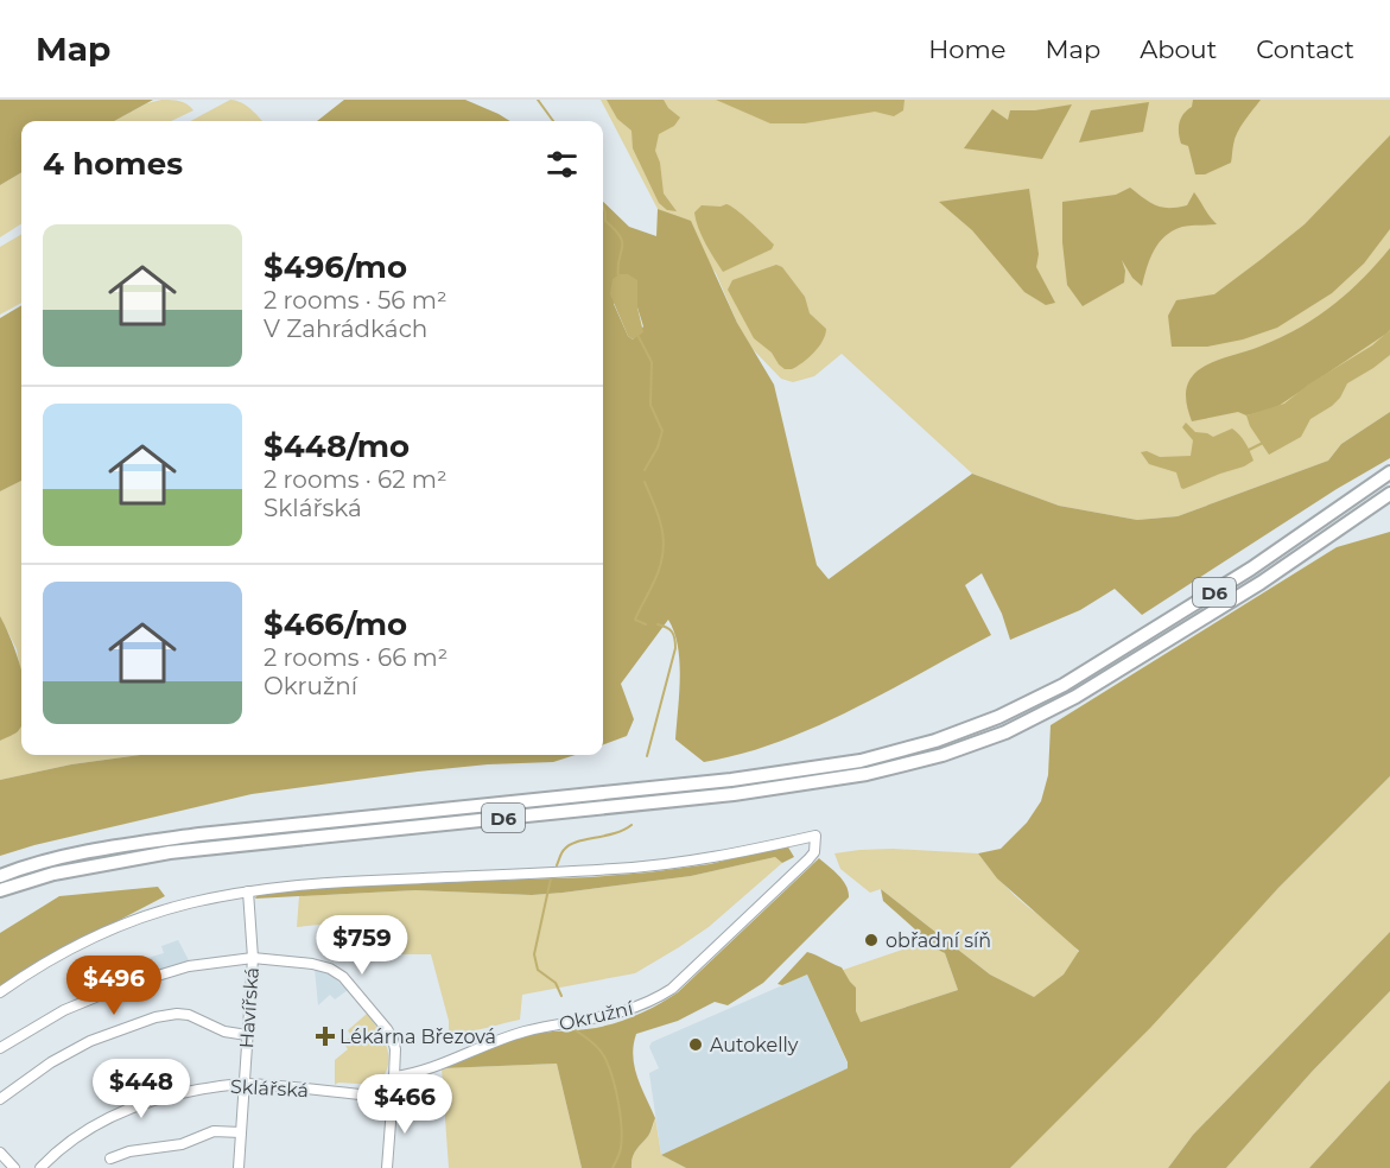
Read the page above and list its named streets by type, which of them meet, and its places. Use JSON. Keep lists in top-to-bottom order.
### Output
{
  "streets": {
    "highway": ["D6"],
    "street": ["Havířská", "Okružní", "Sklářská"]
  },
  "crossings": [
    ["Havířská", "Okružní"],
    ["Havířská", "Sklářská"]
  ],
  "places": {
    "other": ["obřadní síň", "Autokelly"],
    "health": ["Lékárna Březová"]
  },
  "page": {
    "header": "Map",
    "nav": [
      "Home",
      "Map",
      "About",
      "Contact"
    ],
    "heading": "4 homes",
    "list": [
      {
        "name": "$496/mo",
        "note": "2 rooms · 56 m² · V Zahrádkách"
      },
      {
        "name": "$448/mo",
        "note": "2 rooms · 62 m² · Sklářská"
      },
      {
        "name": "$466/mo",
        "note": "2 rooms · 66 m² · Okružní"
      }
    ],
    "price": [
      "$759",
      "$496",
      "$448",
      "$466"
    ]
  }
}
